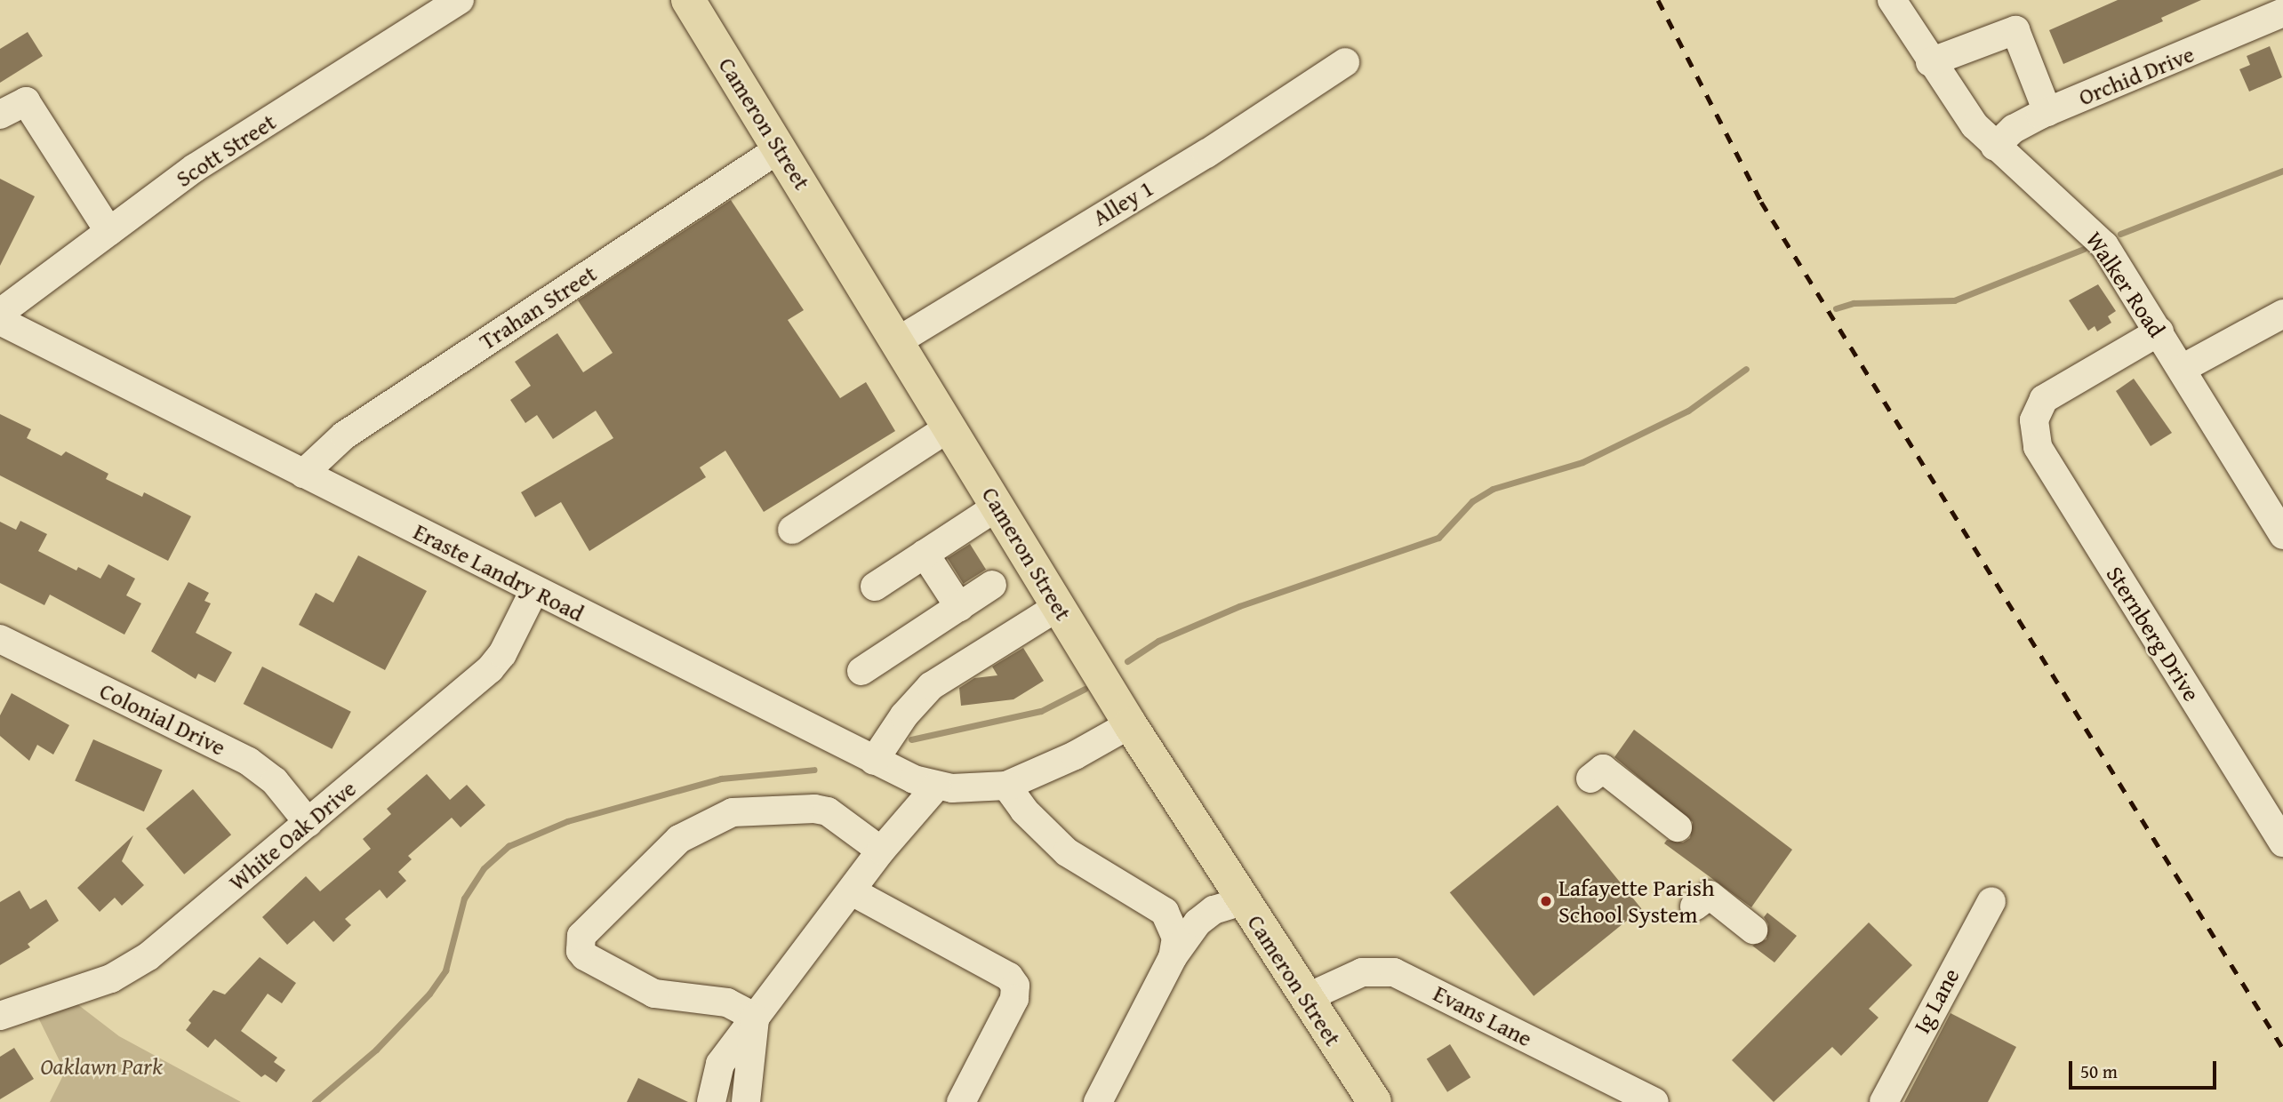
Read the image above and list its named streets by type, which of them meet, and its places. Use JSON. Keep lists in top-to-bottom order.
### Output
{
  "streets": {
    "main road": ["Cameron Street"],
    "street": [
      "Orchid Drive",
      "Scott Street",
      "Alley 1",
      "Walker Road",
      "Trahan Street",
      "Eraste Landry Road",
      "Sternberg Drive",
      "Colonial Drive",
      "White Oak Drive",
      "Ig Lane",
      "Evans Lane"
    ]
  },
  "crossings": [
    ["Orchid Drive", "Walker Road"],
    ["Cameron Street", "Alley 1"],
    ["Cameron Street", "Trahan Street"],
    ["Cameron Street", "Eraste Landry Road"],
    ["Cameron Street", "Evans Lane"],
    ["Walker Road", "Sternberg Drive"],
    ["Trahan Street", "Eraste Landry Road"],
    ["Eraste Landry Road", "White Oak Drive"],
    ["Colonial Drive", "White Oak Drive"]
  ],
  "parks": ["Oaklawn Park"],
  "places": ["Lafayette Parish School System"],
  "scale_bar": "50 m"
}
